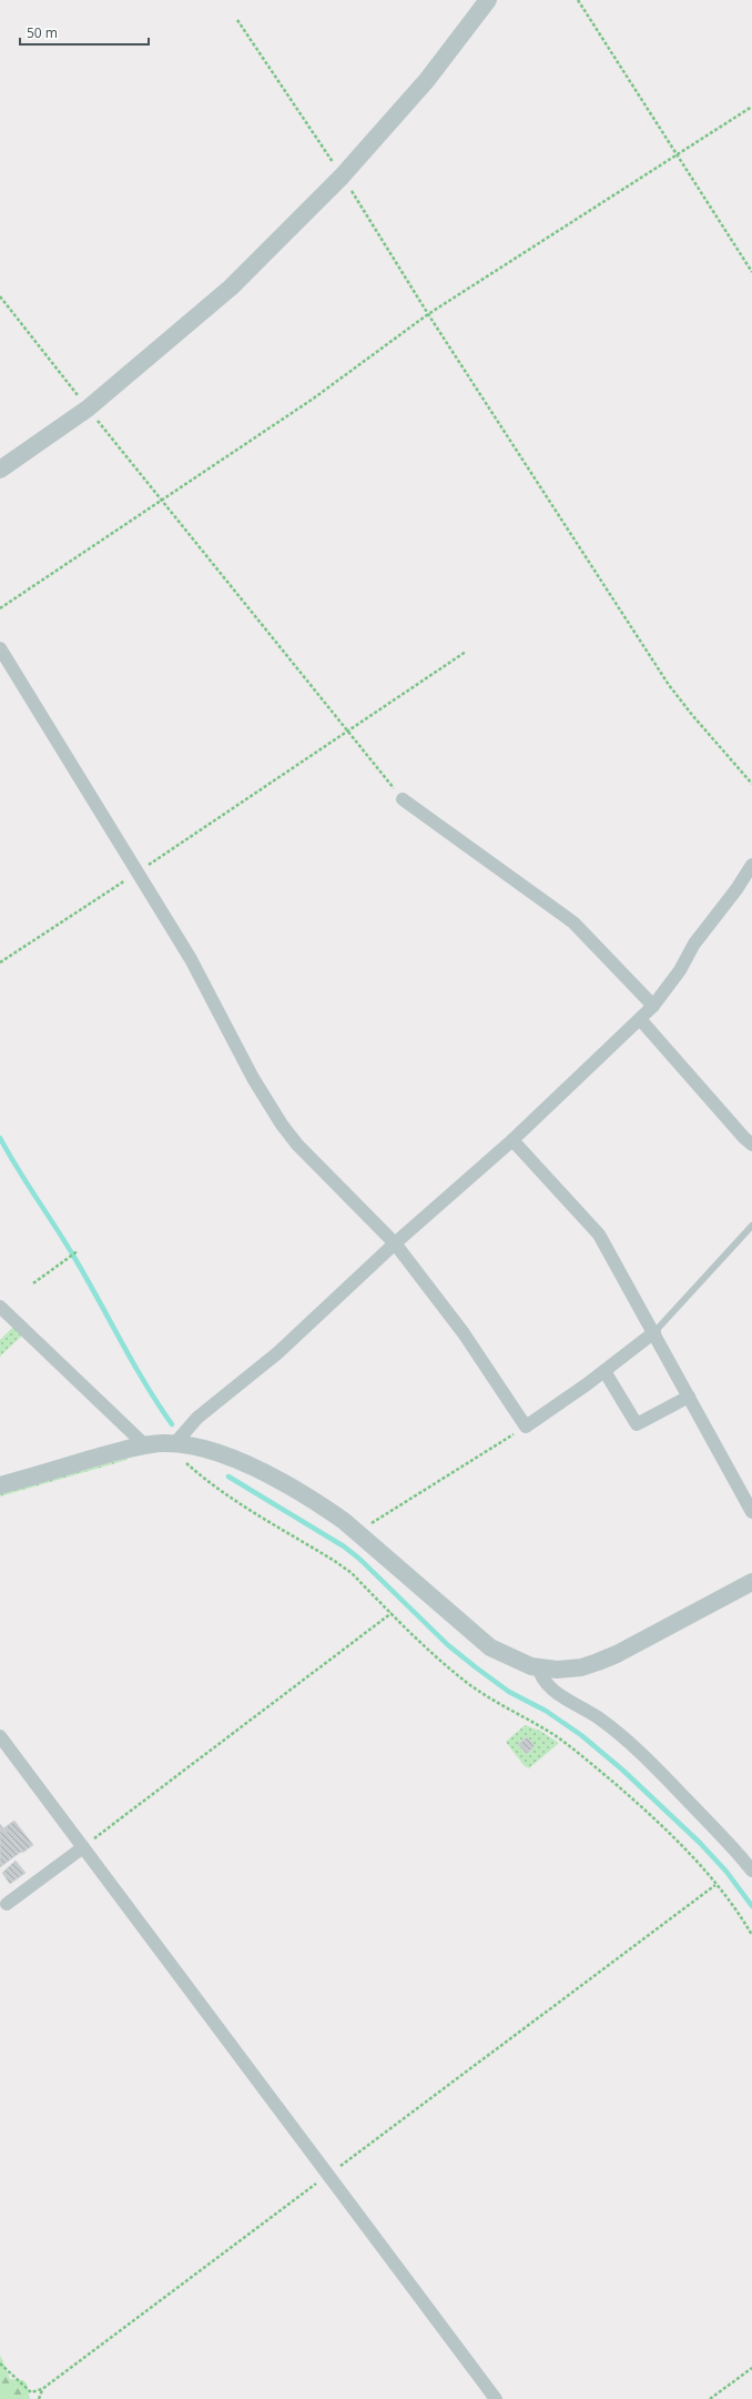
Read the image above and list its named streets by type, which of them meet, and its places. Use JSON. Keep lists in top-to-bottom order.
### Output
{
  "scale_bar": "50 m"
}
